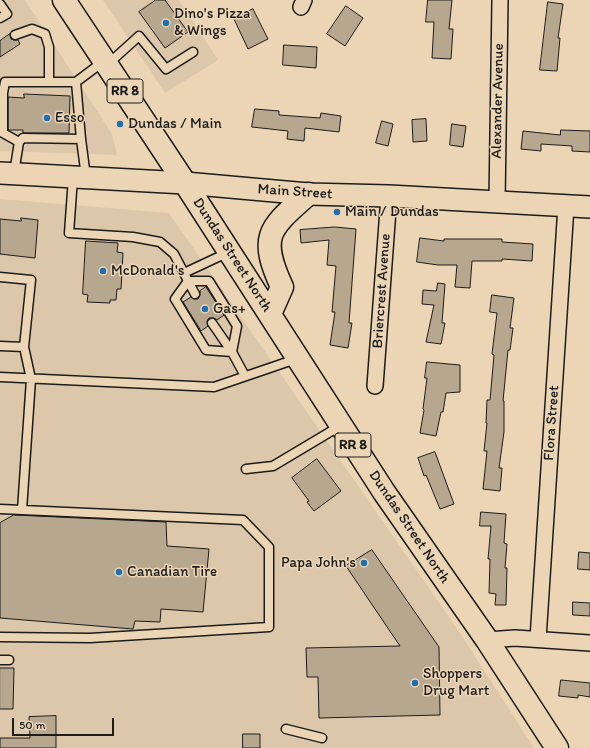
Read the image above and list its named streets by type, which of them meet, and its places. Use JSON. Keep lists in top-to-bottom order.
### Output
{
  "streets": {
    "main road": ["RR 8", "Main Street", "Dundas Street North"],
    "street": ["Alexander Avenue", "Briercrest Avenue", "Flora Street"]
  },
  "crossings": [
    ["RR 8", "Main Street"],
    ["RR 8", "Dundas Street North"],
    ["Alexander Avenue", "Main Street"],
    ["Main Street", "Dundas Street North"],
    ["Main Street", "Briercrest Avenue"],
    ["Main Street", "Flora Street"]
  ],
  "places": [
    "Dino's Pizza & Wings",
    "Esso",
    "Dundas / Main",
    "Main / Dundas",
    "McDonald's",
    "Gas+",
    "Papa John's",
    "Canadian Tire",
    "Shoppers Drug Mart"
  ],
  "scale_bar": "50 m"
}
